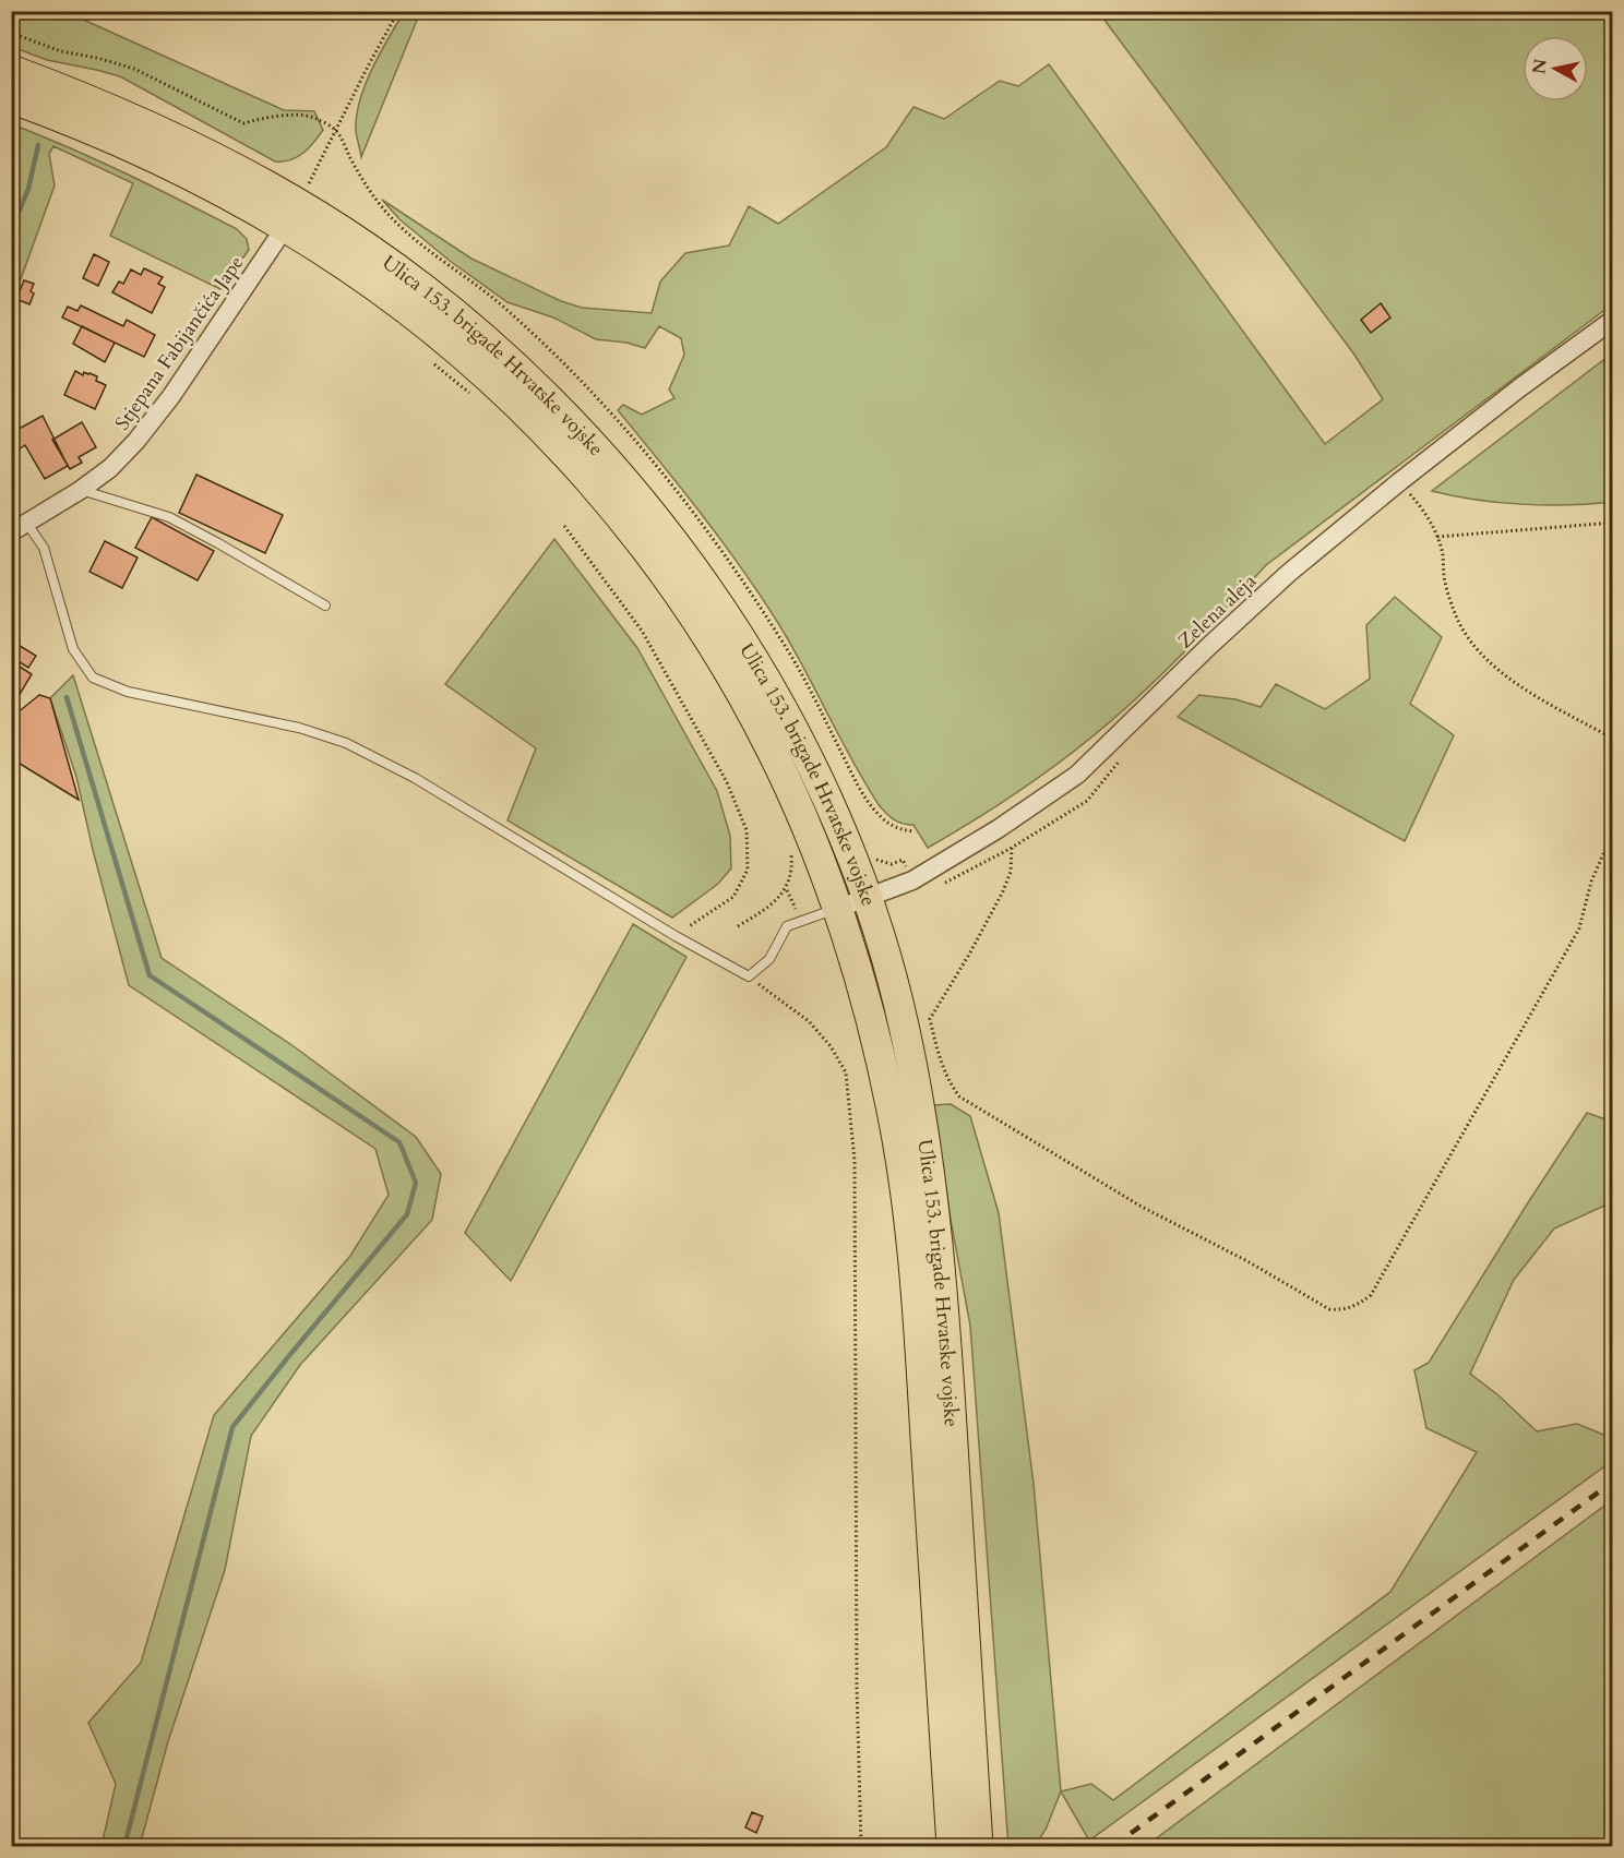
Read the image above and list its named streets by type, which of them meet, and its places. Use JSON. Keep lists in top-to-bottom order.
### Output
{
  "streets": {
    "main road": ["Ulica 153. brigade Hrvatske vojske"],
    "street": ["Stjepana Fabijančića Jape", "Zelena aleja"]
  },
  "crossings": [
    ["Stjepana Fabijančića Jape", "Ulica 153. brigade Hrvatske vojske"],
    ["Ulica 153. brigade Hrvatske vojske", "Zelena aleja"]
  ],
  "north": "left"
}
